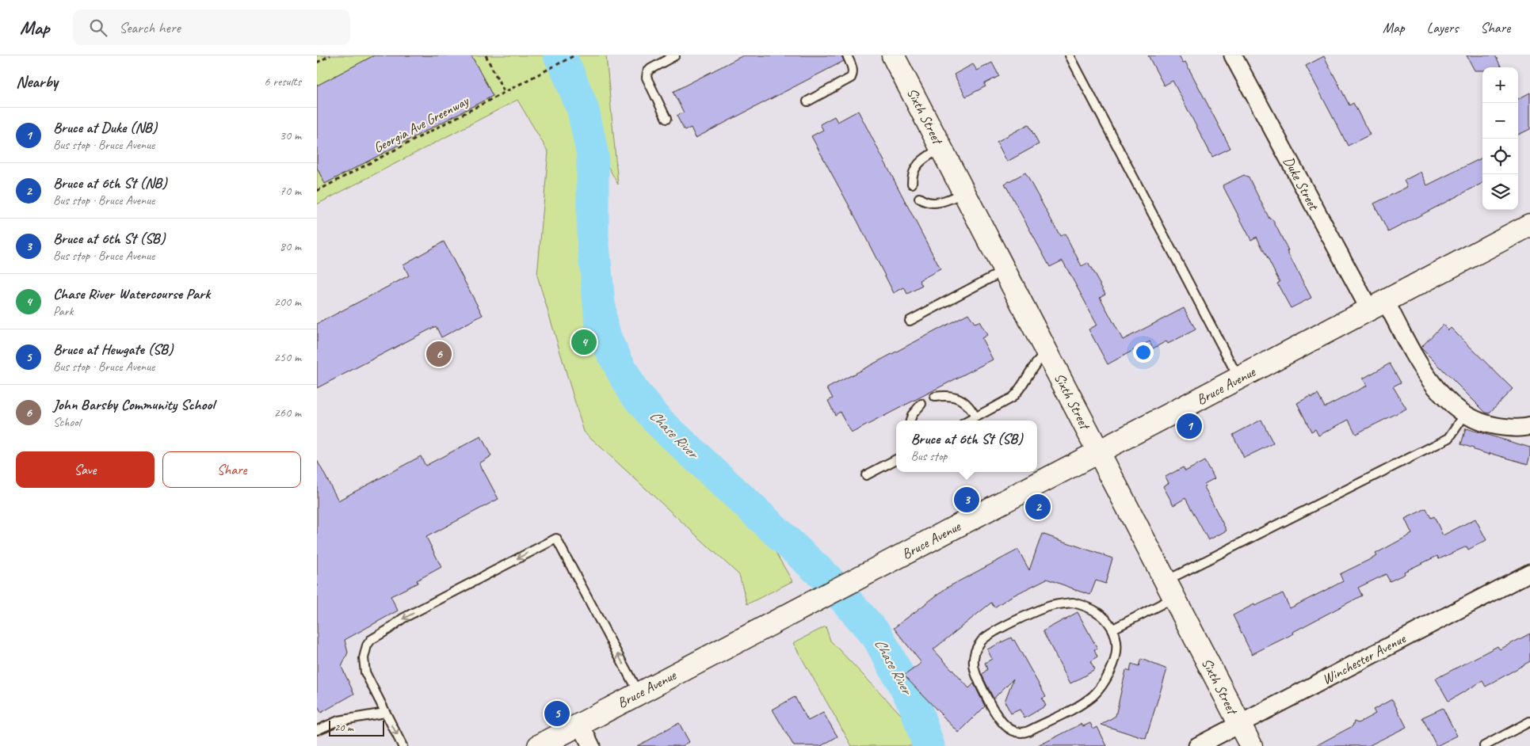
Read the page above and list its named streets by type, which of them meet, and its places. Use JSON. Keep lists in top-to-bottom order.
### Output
{
  "streets": {
    "street": [
      "Sixth Street",
      "Duke Street",
      "Bruce Avenue",
      "Winchester Avenue"
    ],
    "path": ["Georgia Ave Greenway"]
  },
  "crossings": [
    ["Sixth Street", "Bruce Avenue"],
    ["Sixth Street", "Winchester Avenue"],
    ["Duke Street", "Bruce Avenue"]
  ],
  "water": ["Chase River"],
  "scale_bar": "20 m",
  "page": {
    "header": "Map",
    "search": "Search here",
    "nav": ["Map", "Layers", "Share"],
    "heading": ["Nearby", "6 results"],
    "map_buttons": ["+", "−"],
    "list": [
      {
        "mark": "1",
        "name": "Bruce at Duke (NB)",
        "note": "Bus stop · Bruce Avenue",
        "value": "30 m"
      },
      {
        "mark": "2",
        "name": "Bruce at 6th St (NB)",
        "note": "Bus stop · Bruce Avenue",
        "value": "70 m"
      },
      {
        "mark": "3",
        "name": "Bruce at 6th St (SB)",
        "note": "Bus stop · Bruce Avenue",
        "value": "80 m"
      },
      {
        "mark": "4",
        "name": "Chase River Watercourse Park",
        "note": "Park",
        "value": "200 m"
      },
      {
        "mark": "5",
        "name": "Bruce at Hewgate (SB)",
        "note": "Bus stop · Bruce Avenue",
        "value": "250 m"
      },
      {
        "mark": "6",
        "name": "John Barsby Community School",
        "note": "School",
        "value": "260 m"
      }
    ],
    "pins": [
      "4",
      "6",
      "1",
      "3",
      "2",
      "5"
    ],
    "popup": ["Bruce at 6th St (SB)", "Bus stop"],
    "buttons": ["Save", "Share"],
    "scale": "20 m"
  }
}
